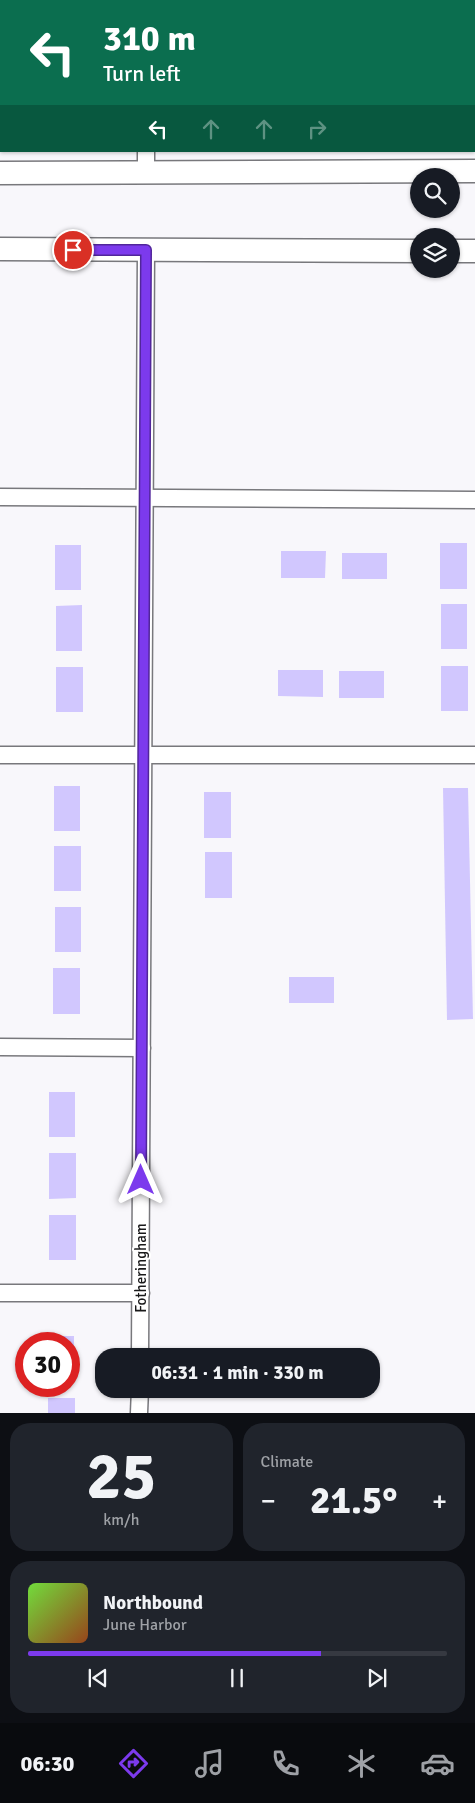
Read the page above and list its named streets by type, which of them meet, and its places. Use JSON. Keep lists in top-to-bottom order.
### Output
{
  "streets": {
    "street": ["Fotheringham"]
  },
  "page": {
    "turn": ["310 m", "Turn left"],
    "limit": "30",
    "trip": "06:31 · 1 min · 330 m",
    "tile": [
      ["25", "km/h"],
      "Climate"
    ],
    "heat": ["−", "21.5°", "+"],
    "song": ["Northbound", "June Harbor"],
    "tabs": "06:30"
  }
}
